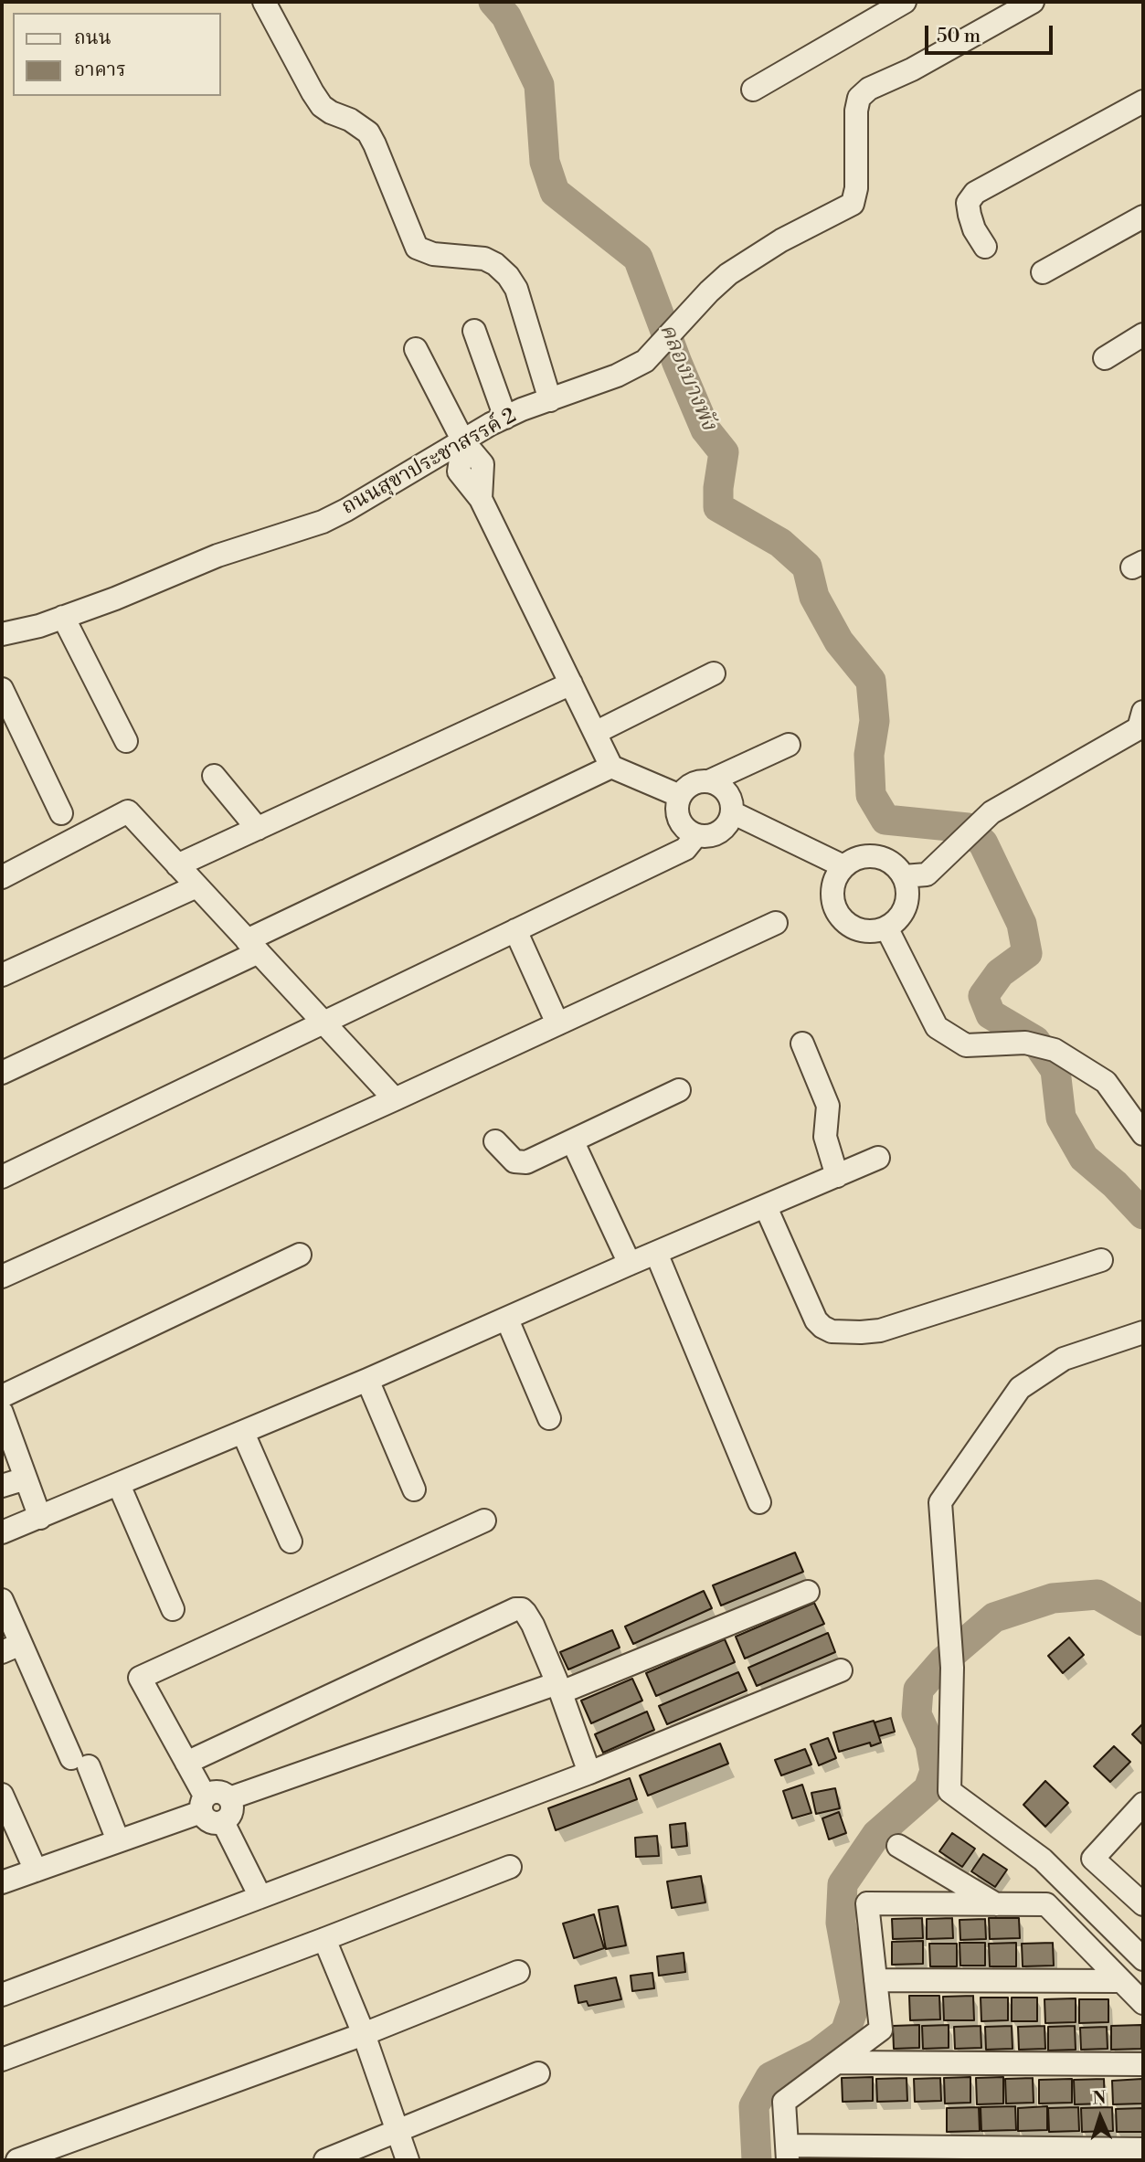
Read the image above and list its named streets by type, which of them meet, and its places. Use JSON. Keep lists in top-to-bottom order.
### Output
{
  "streets": {
    "street": ["ถนนสุขาประชาสรรค์ 2"]
  },
  "water": ["คลองบางพัง"],
  "legend": ["ถนน", "อาคาร"],
  "scale_bar": "50 m",
  "north": "top"
}
